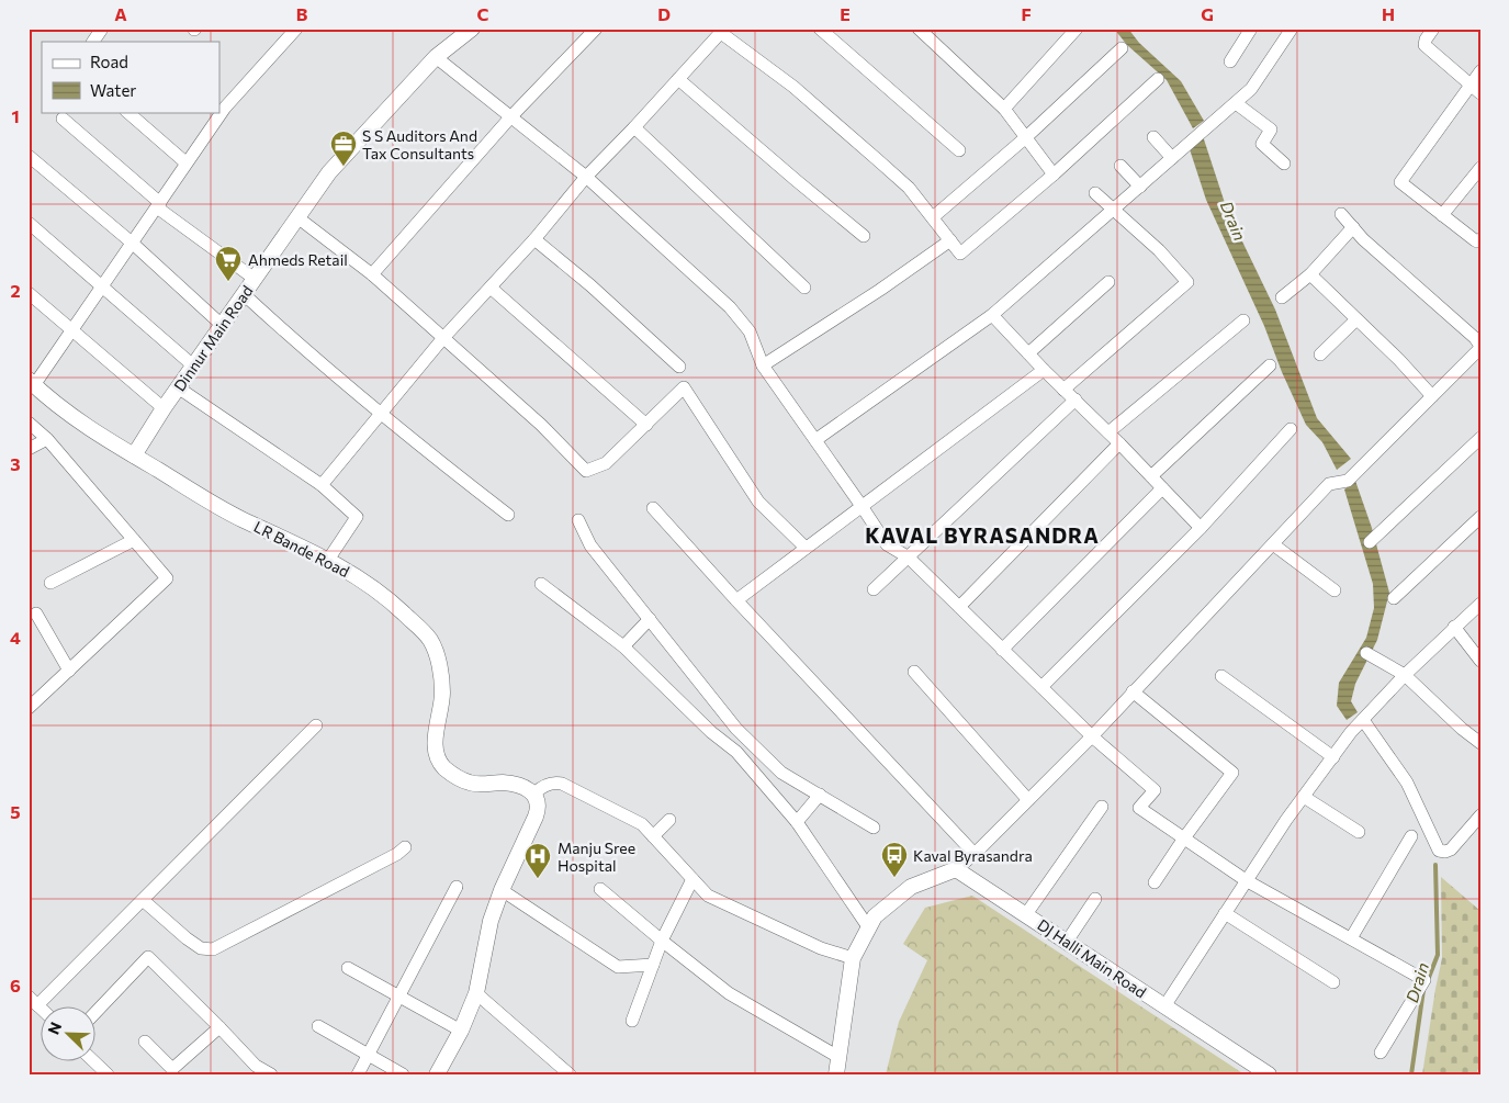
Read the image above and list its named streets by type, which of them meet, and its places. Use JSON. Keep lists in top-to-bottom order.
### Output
{
  "streets": {
    "street": ["Dinnur Main Road", "LR Bande Road", "DJ Halli Main Road"]
  },
  "crossings": [
    ["Dinnur Main Road", "LR Bande Road"]
  ],
  "districts": ["KAVAL BYRASANDRA"],
  "water": ["Drain"],
  "places": {
    "office": ["S S Auditors And Tax Consultants"],
    "supermarket": ["Ahmeds Retail"],
    "bus stop": ["Kaval Byrasandra"],
    "hospital": ["Manju Sree Hospital"]
  },
  "legend": ["Road", "Water"],
  "north": "top left",
  "grid": {
    "columns": [
      "A",
      "B",
      "C",
      "D",
      "E",
      "F",
      "G",
      "H"
    ],
    "rows": [
      "1",
      "2",
      "3",
      "4",
      "5",
      "6"
    ]
  }
}
